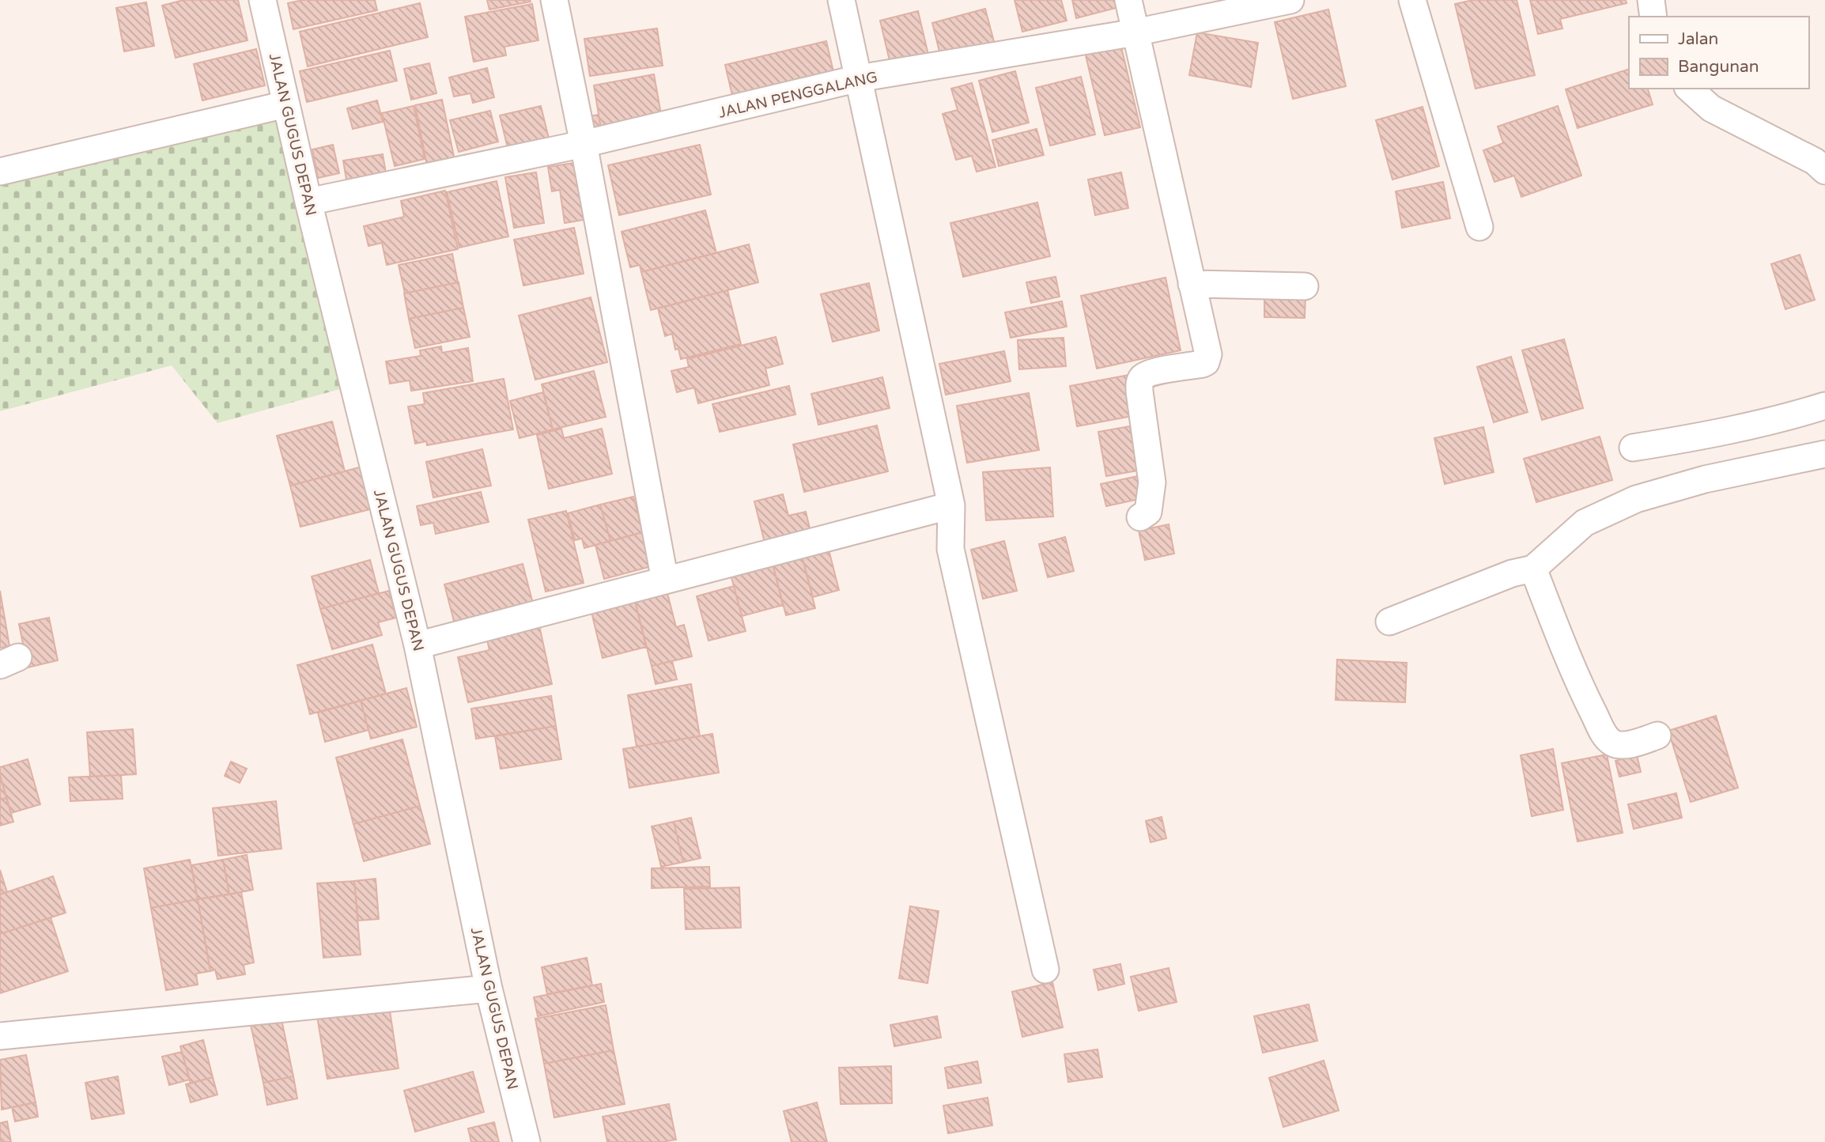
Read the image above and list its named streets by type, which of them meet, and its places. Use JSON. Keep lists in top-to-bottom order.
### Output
{
  "streets": {
    "street": ["JALAN PENGGALANG", "JALAN GUGUS DEPAN"]
  },
  "crossings": [
    ["JALAN PENGGALANG", "JALAN GUGUS DEPAN"]
  ],
  "legend": ["Jalan", "Bangunan"]
}
